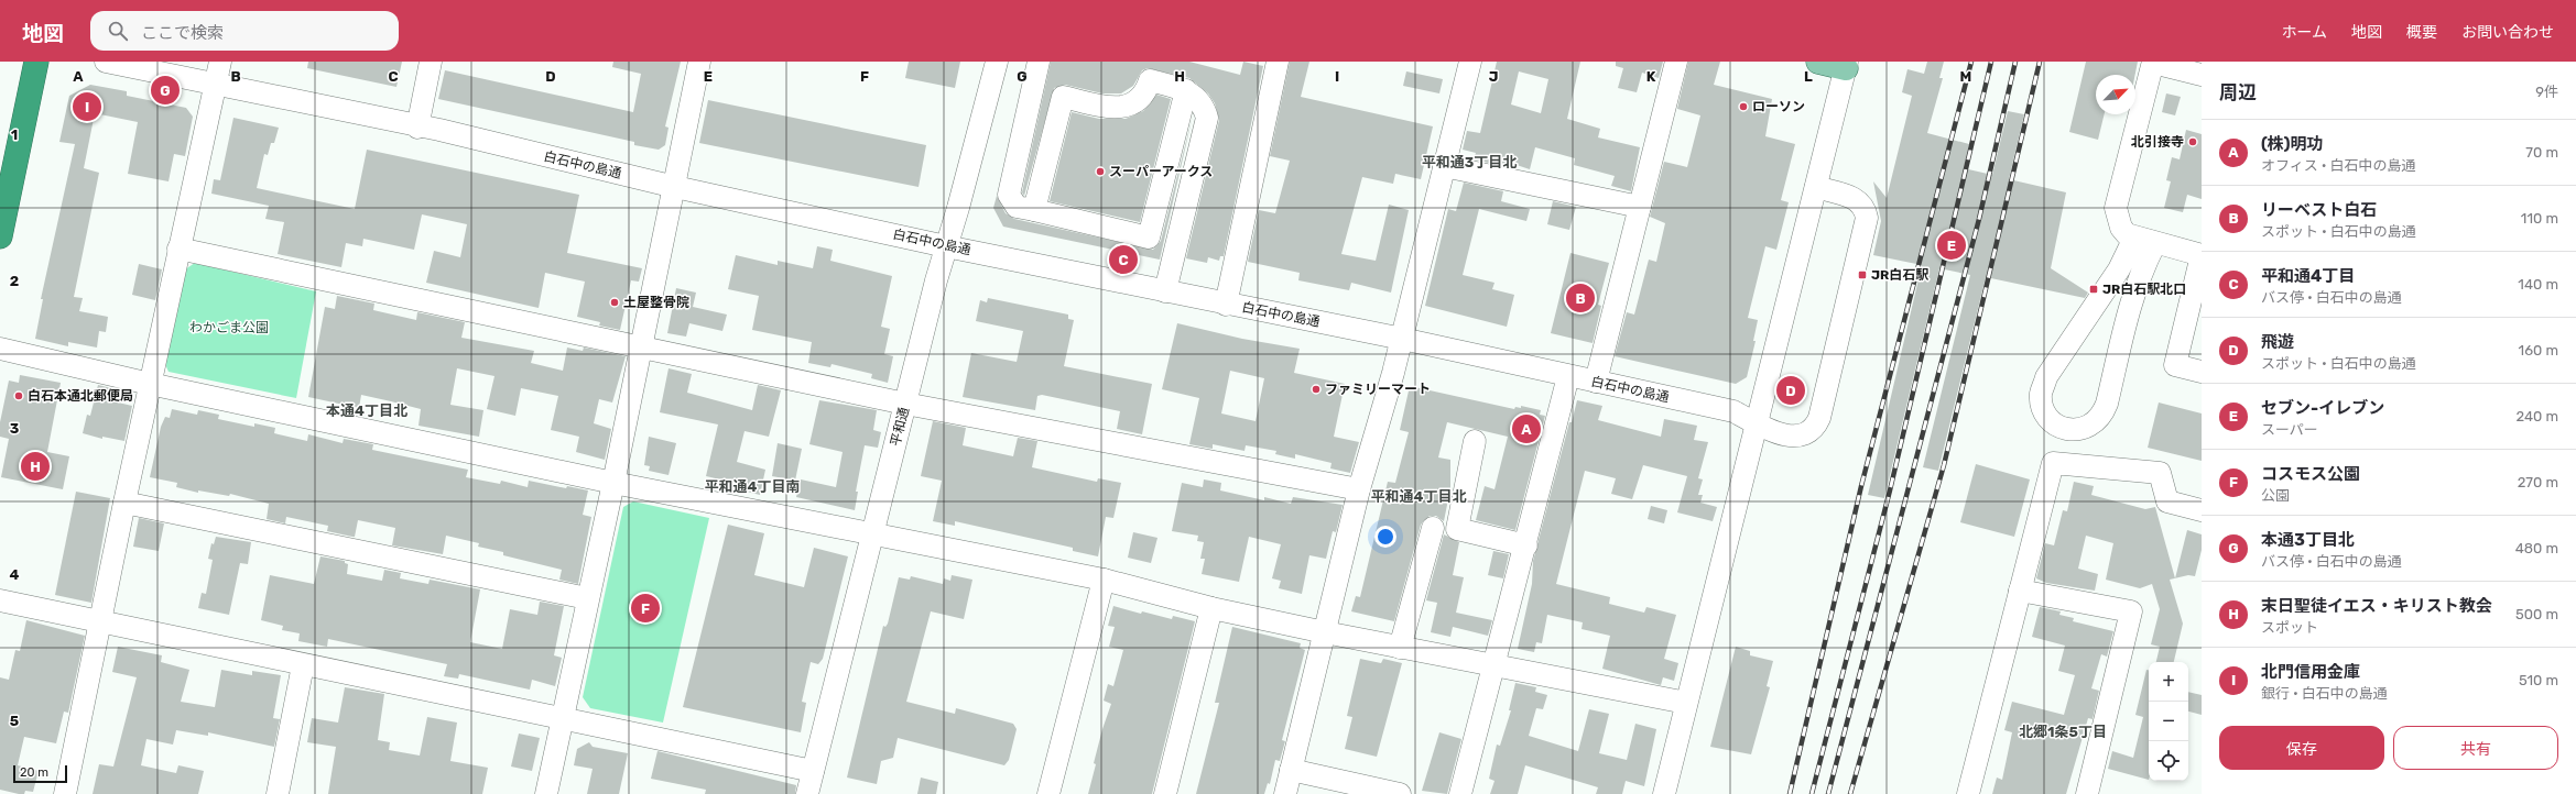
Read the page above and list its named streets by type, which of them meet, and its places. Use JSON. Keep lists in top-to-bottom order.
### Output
{
  "streets": {
    "street": ["白石中の島通", "平和通"]
  },
  "crossings": [
    ["白石中の島通", "平和通"]
  ],
  "districts": [
    "平和通3丁目北",
    "本通4丁目北",
    "平和通4丁目南",
    "平和通4丁目北",
    "北郷1条5丁目"
  ],
  "parks": ["わかごま公園"],
  "places": {
    "other": [
      "ローソン",
      "北引接寺",
      "スーパーアークス",
      "土屋整骨院",
      "ファミリーマート",
      "白石本通北郵便局"
    ],
    "transit": ["JR白石駅", "JR白石駅北口"]
  },
  "scale_bar": "20 m",
  "north": "top right",
  "page": {
    "header": "地図",
    "search": "ここで検索",
    "nav": [
      "ホーム",
      "地図",
      "概要",
      "お問い合わせ"
    ],
    "heading": ["周辺", "9件"],
    "pins": [
      "G",
      "I",
      "E",
      "C",
      "B",
      "D",
      "A",
      "H",
      "F"
    ],
    "list": [
      {
        "mark": "A",
        "name": "(株)明功",
        "note": "オフィス · 白石中の島通",
        "value": "70 m"
      },
      {
        "mark": "B",
        "name": "リーベスト白石",
        "note": "スポット · 白石中の島通",
        "value": "110 m"
      },
      {
        "mark": "C",
        "name": "平和通4丁目",
        "note": "バス停 · 白石中の島通",
        "value": "140 m"
      },
      {
        "mark": "D",
        "name": "飛遊",
        "note": "スポット · 白石中の島通",
        "value": "160 m"
      },
      {
        "mark": "E",
        "name": "セブン-イレブン",
        "note": "スーパー",
        "value": "240 m"
      },
      {
        "mark": "F",
        "name": "コスモス公園",
        "note": "公園",
        "value": "270 m"
      },
      {
        "mark": "G",
        "name": "本通3丁目北",
        "note": "バス停 · 白石中の島通",
        "value": "480 m"
      },
      {
        "mark": "H",
        "name": "末日聖徒イエス・キリスト教会",
        "note": "スポット",
        "value": "500 m"
      },
      {
        "mark": "I",
        "name": "北門信用金庫",
        "note": "銀行 · 白石中の島通",
        "value": "510 m"
      }
    ],
    "map_buttons": ["+", "−"],
    "buttons": ["保存", "共有"],
    "scale": "20 m"
  },
  "grid": {
    "columns": [
      "A",
      "B",
      "C",
      "D",
      "E",
      "F",
      "G",
      "H",
      "I",
      "J",
      "K",
      "L",
      "M"
    ],
    "rows": [
      "1",
      "2",
      "3",
      "4",
      "5"
    ]
  }
}
